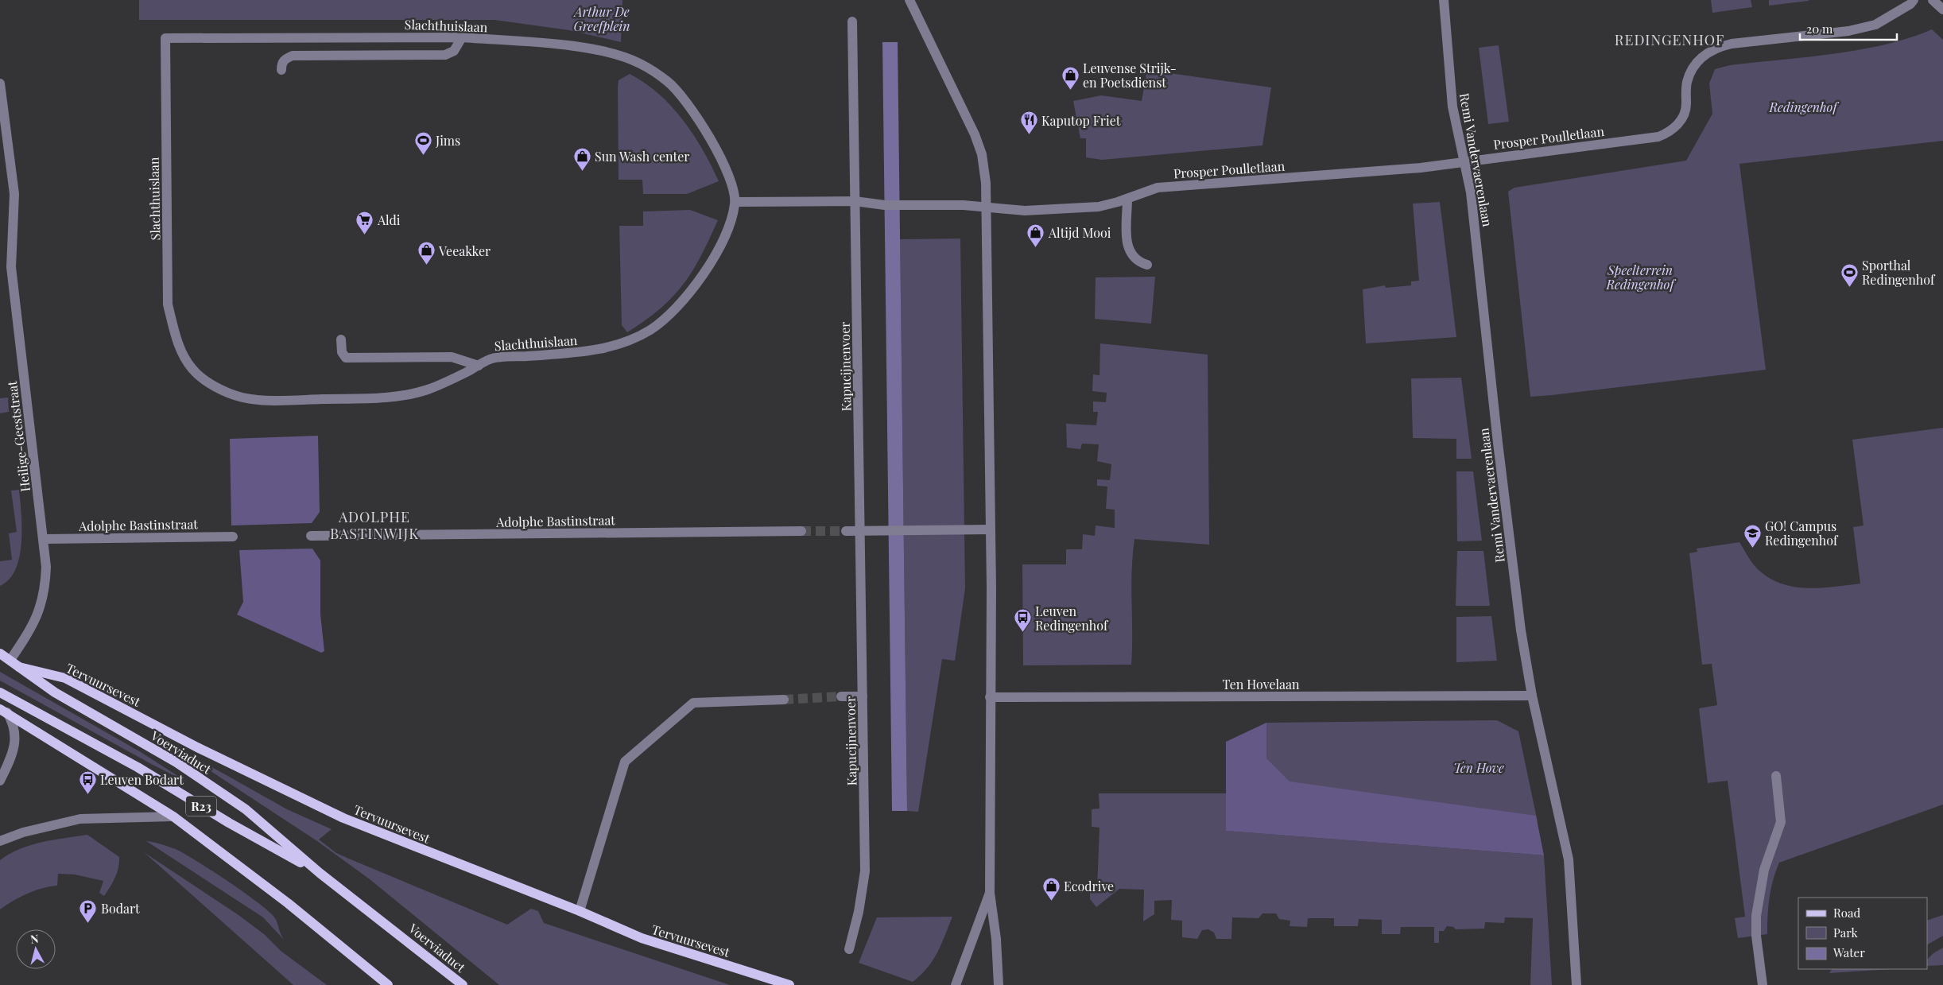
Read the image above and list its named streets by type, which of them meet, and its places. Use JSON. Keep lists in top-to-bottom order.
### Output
{
  "streets": {
    "main road": ["Tervuursevest", "Voerviaduct", "R23"],
    "street": [
      "Slachthuislaan",
      "Prosper Poulletlaan",
      "Remi Vandervaerenlaan",
      "Kapucijnenvoer",
      "Heilige-Geeststraat",
      "Adolphe Bastinstraat",
      "Ten Hovelaan"
    ]
  },
  "crossings": [
    ["Prosper Poulletlaan", "Remi Vandervaerenlaan"],
    ["Remi Vandervaerenlaan", "Ten Hovelaan"],
    ["Heilige-Geeststraat", "Adolphe Bastinstraat"],
    ["Heilige-Geeststraat", "Tervuursevest"],
    ["Tervuursevest", "Voerviaduct"]
  ],
  "districts": ["REDINGENHOF", "ADOLPHE BASTINWIJK"],
  "parks": [
    "Arthur De Greefplein",
    "Redingenhof",
    "Speelterrein Redingenhof",
    "Ten Hove"
  ],
  "places": {
    "shop": [
      "Leuvense Strijk- en Poetsdienst",
      "Sun Wash center",
      "Altijd Mooi",
      "Veeakker",
      "Ecodrive"
    ],
    "restaurant": ["Kaputop Friet"],
    "sports": ["Jims", "Sporthal Redingenhof"],
    "supermarket": ["Aldi"],
    "school or university": ["GO! Campus Redingenhof"],
    "bus stop": ["Leuven Redingenhof", "Leuven Bodart"],
    "parking": ["Bodart"]
  },
  "legend": ["Road", "Park", "Water"],
  "scale_bar": "20 m",
  "north": "top"
}
